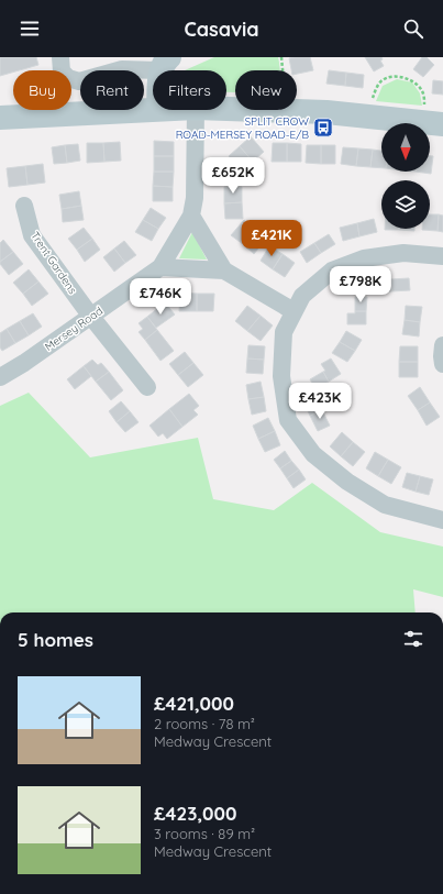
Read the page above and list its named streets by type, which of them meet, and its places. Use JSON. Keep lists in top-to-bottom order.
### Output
{
  "streets": {
    "street": ["Trent Gardens", "Mersey Road"]
  },
  "crossings": [
    ["Trent Gardens", "Mersey Road"]
  ],
  "places": {
    "bus stop": ["SPLIT CROW ROAD-MERSEY ROAD-E/B"]
  },
  "north": "bottom",
  "page": {
    "header": "Casavia",
    "chip": [
      "Buy",
      "Rent",
      "Filters",
      "New"
    ],
    "price": [
      "£652K",
      "£421K",
      "£798K",
      "£746K",
      "£423K"
    ],
    "heading": "5 homes",
    "list": [
      {
        "name": "£421,000",
        "note": "2 rooms · 78 m² · Medway Crescent"
      },
      {
        "name": "£423,000",
        "note": "3 rooms · 89 m² · Medway Crescent"
      }
    ]
  }
}
